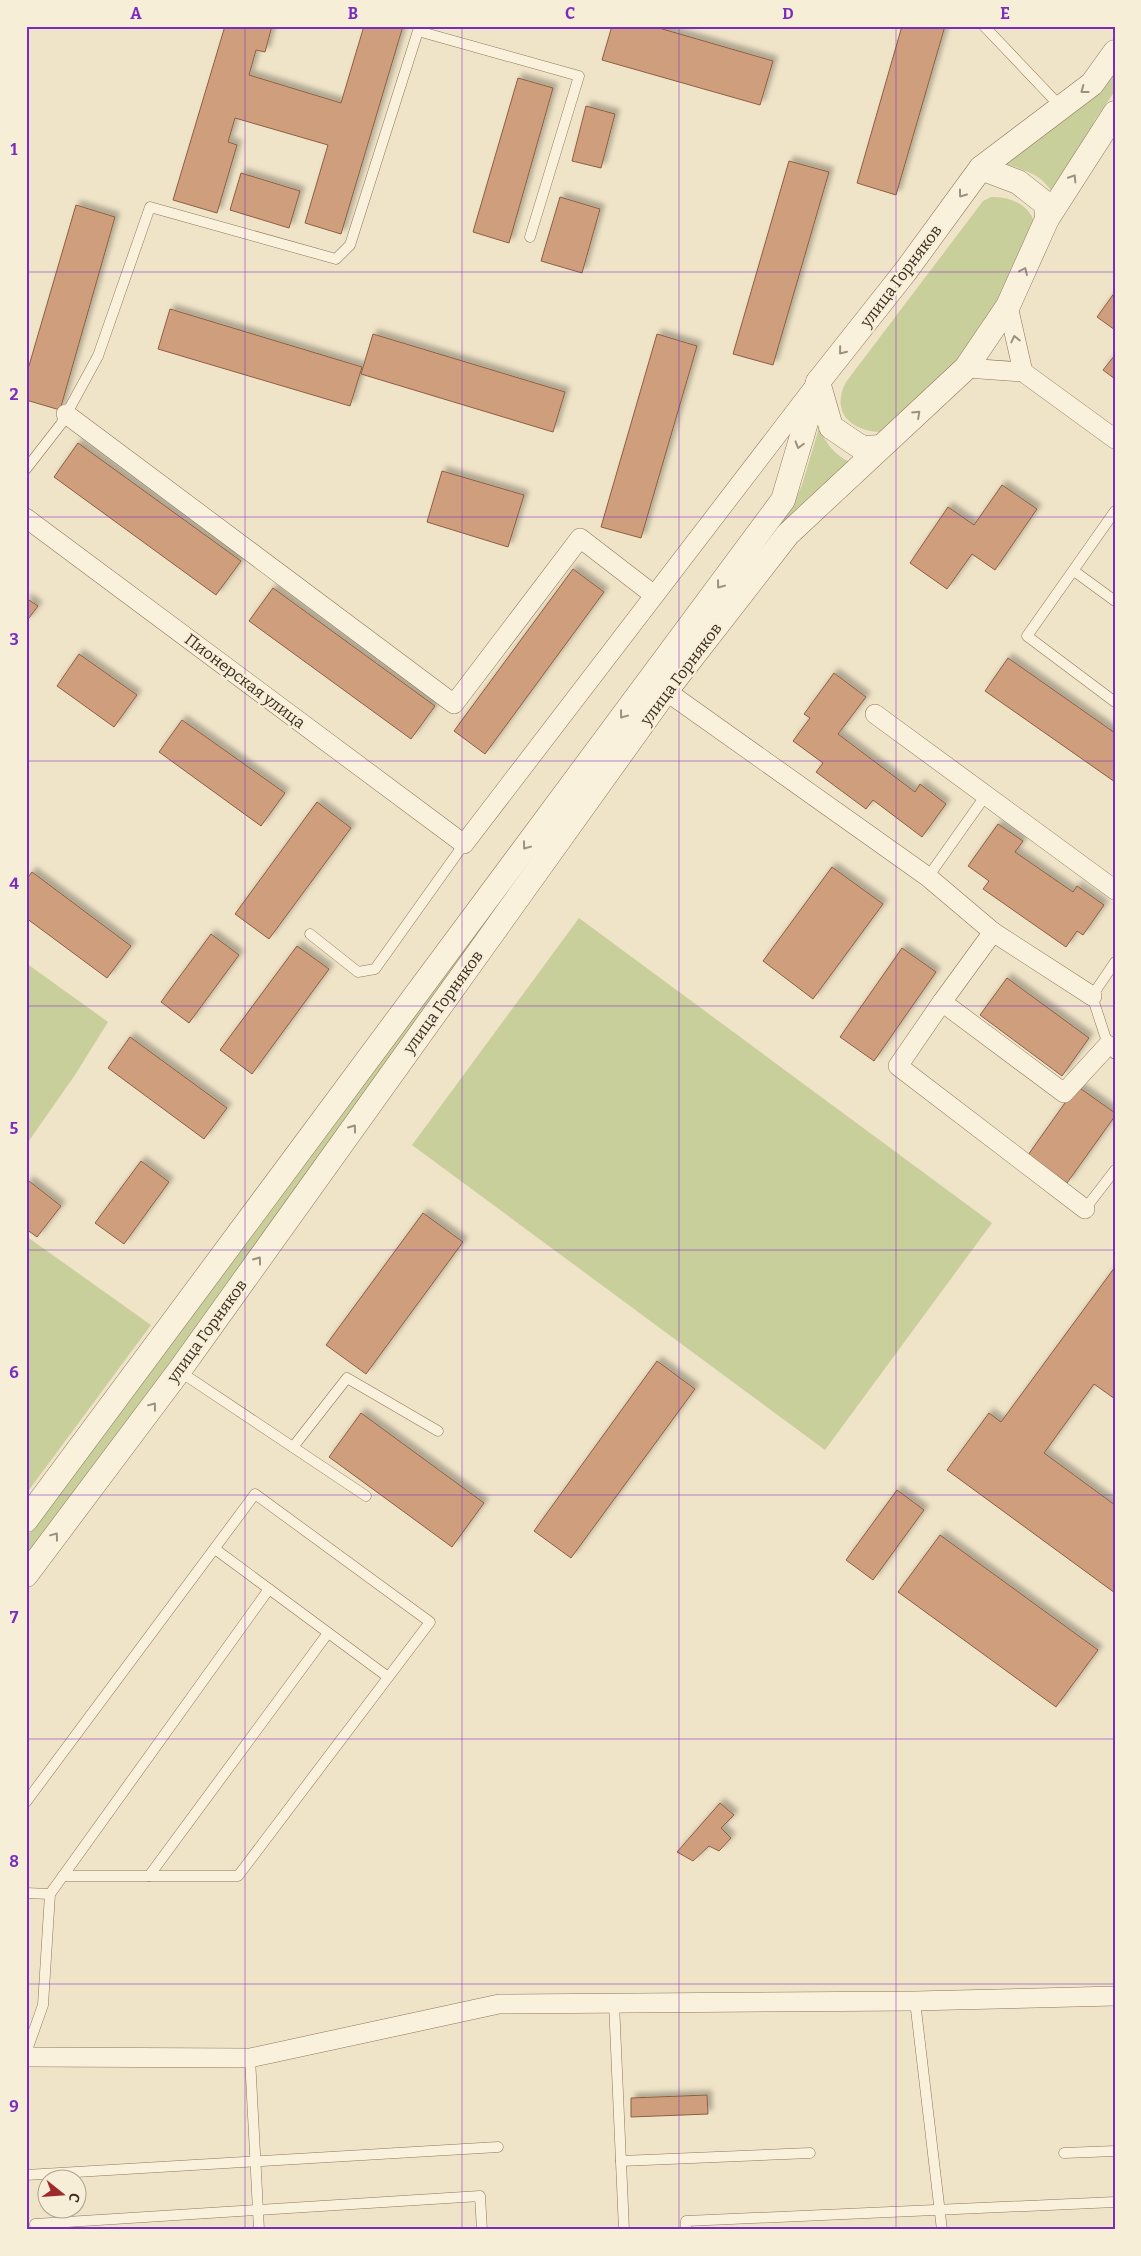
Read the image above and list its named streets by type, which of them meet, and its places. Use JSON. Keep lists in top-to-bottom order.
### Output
{
  "streets": {
    "street": ["улица Горняков", "Пионерская улица"]
  },
  "crossings": [
    ["улица Горняков", "Пионерская улица"]
  ],
  "north": "right",
  "grid": {
    "columns": [
      "A",
      "B",
      "C",
      "D",
      "E"
    ],
    "rows": [
      "1",
      "2",
      "3",
      "4",
      "5",
      "6",
      "7",
      "8",
      "9"
    ]
  }
}
